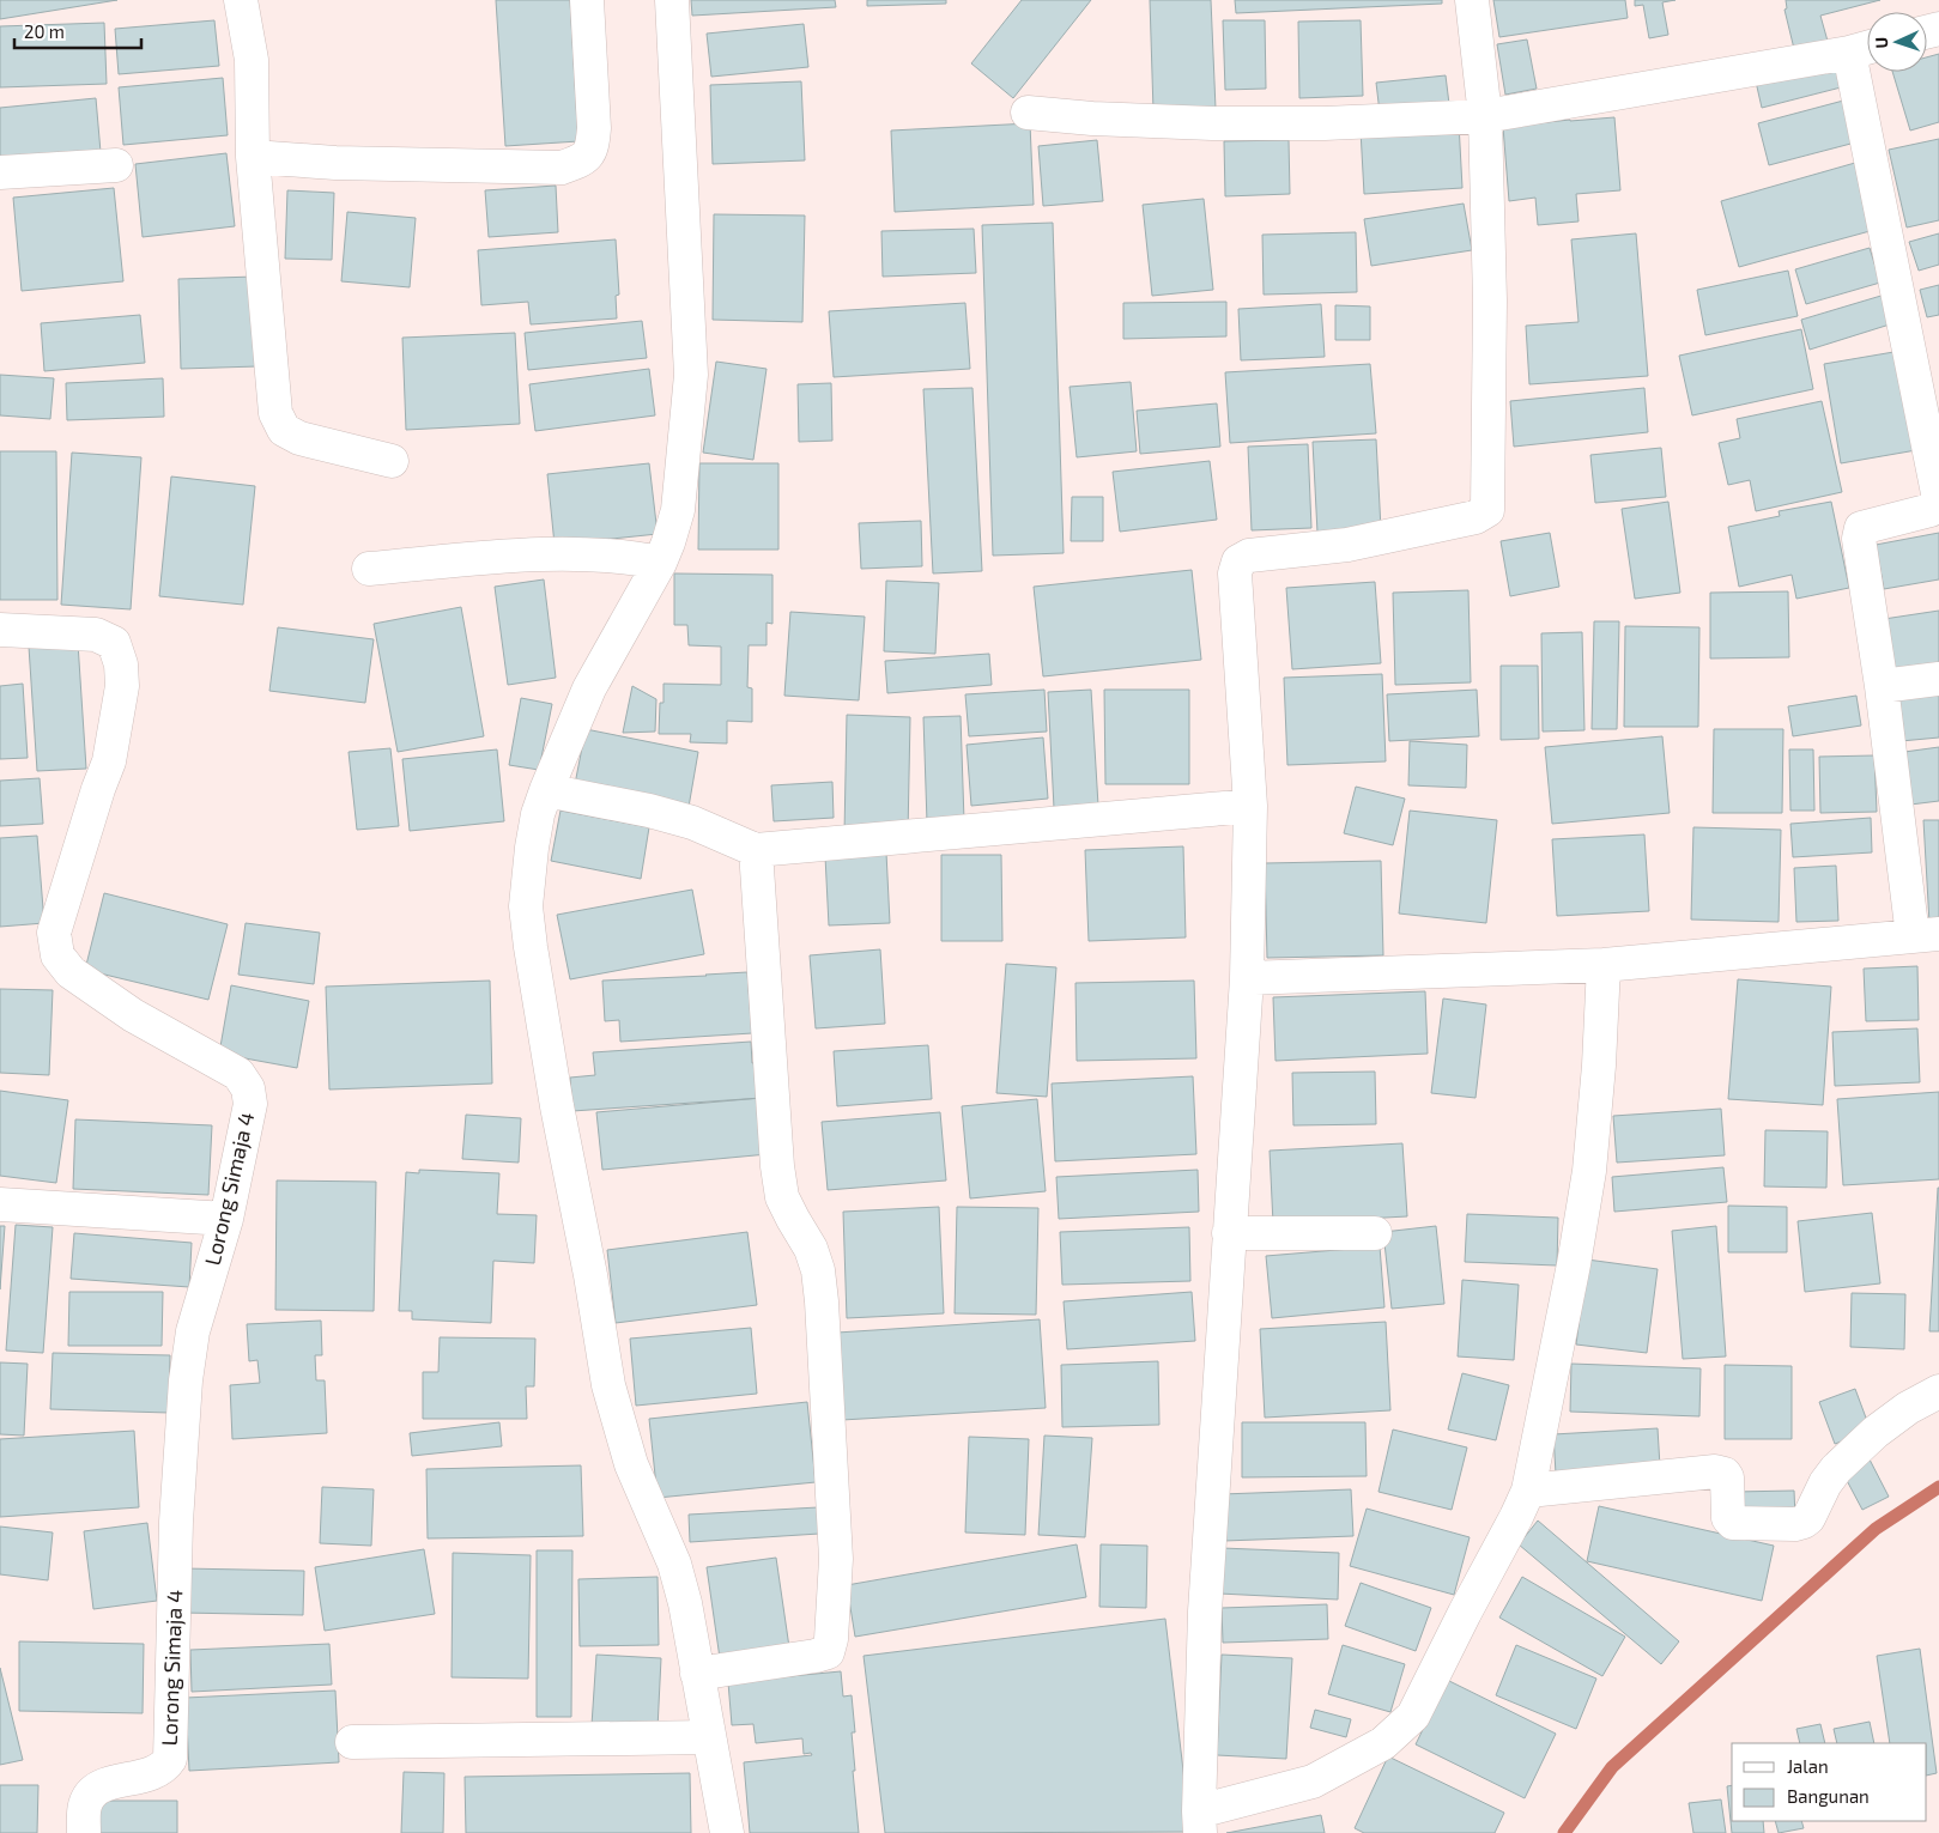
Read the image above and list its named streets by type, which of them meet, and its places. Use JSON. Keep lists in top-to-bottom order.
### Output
{
  "streets": {
    "street": ["Lorong Simaja 4"]
  },
  "legend": ["Jalan", "Bangunan"],
  "scale_bar": "20 m",
  "north": "left"
}
